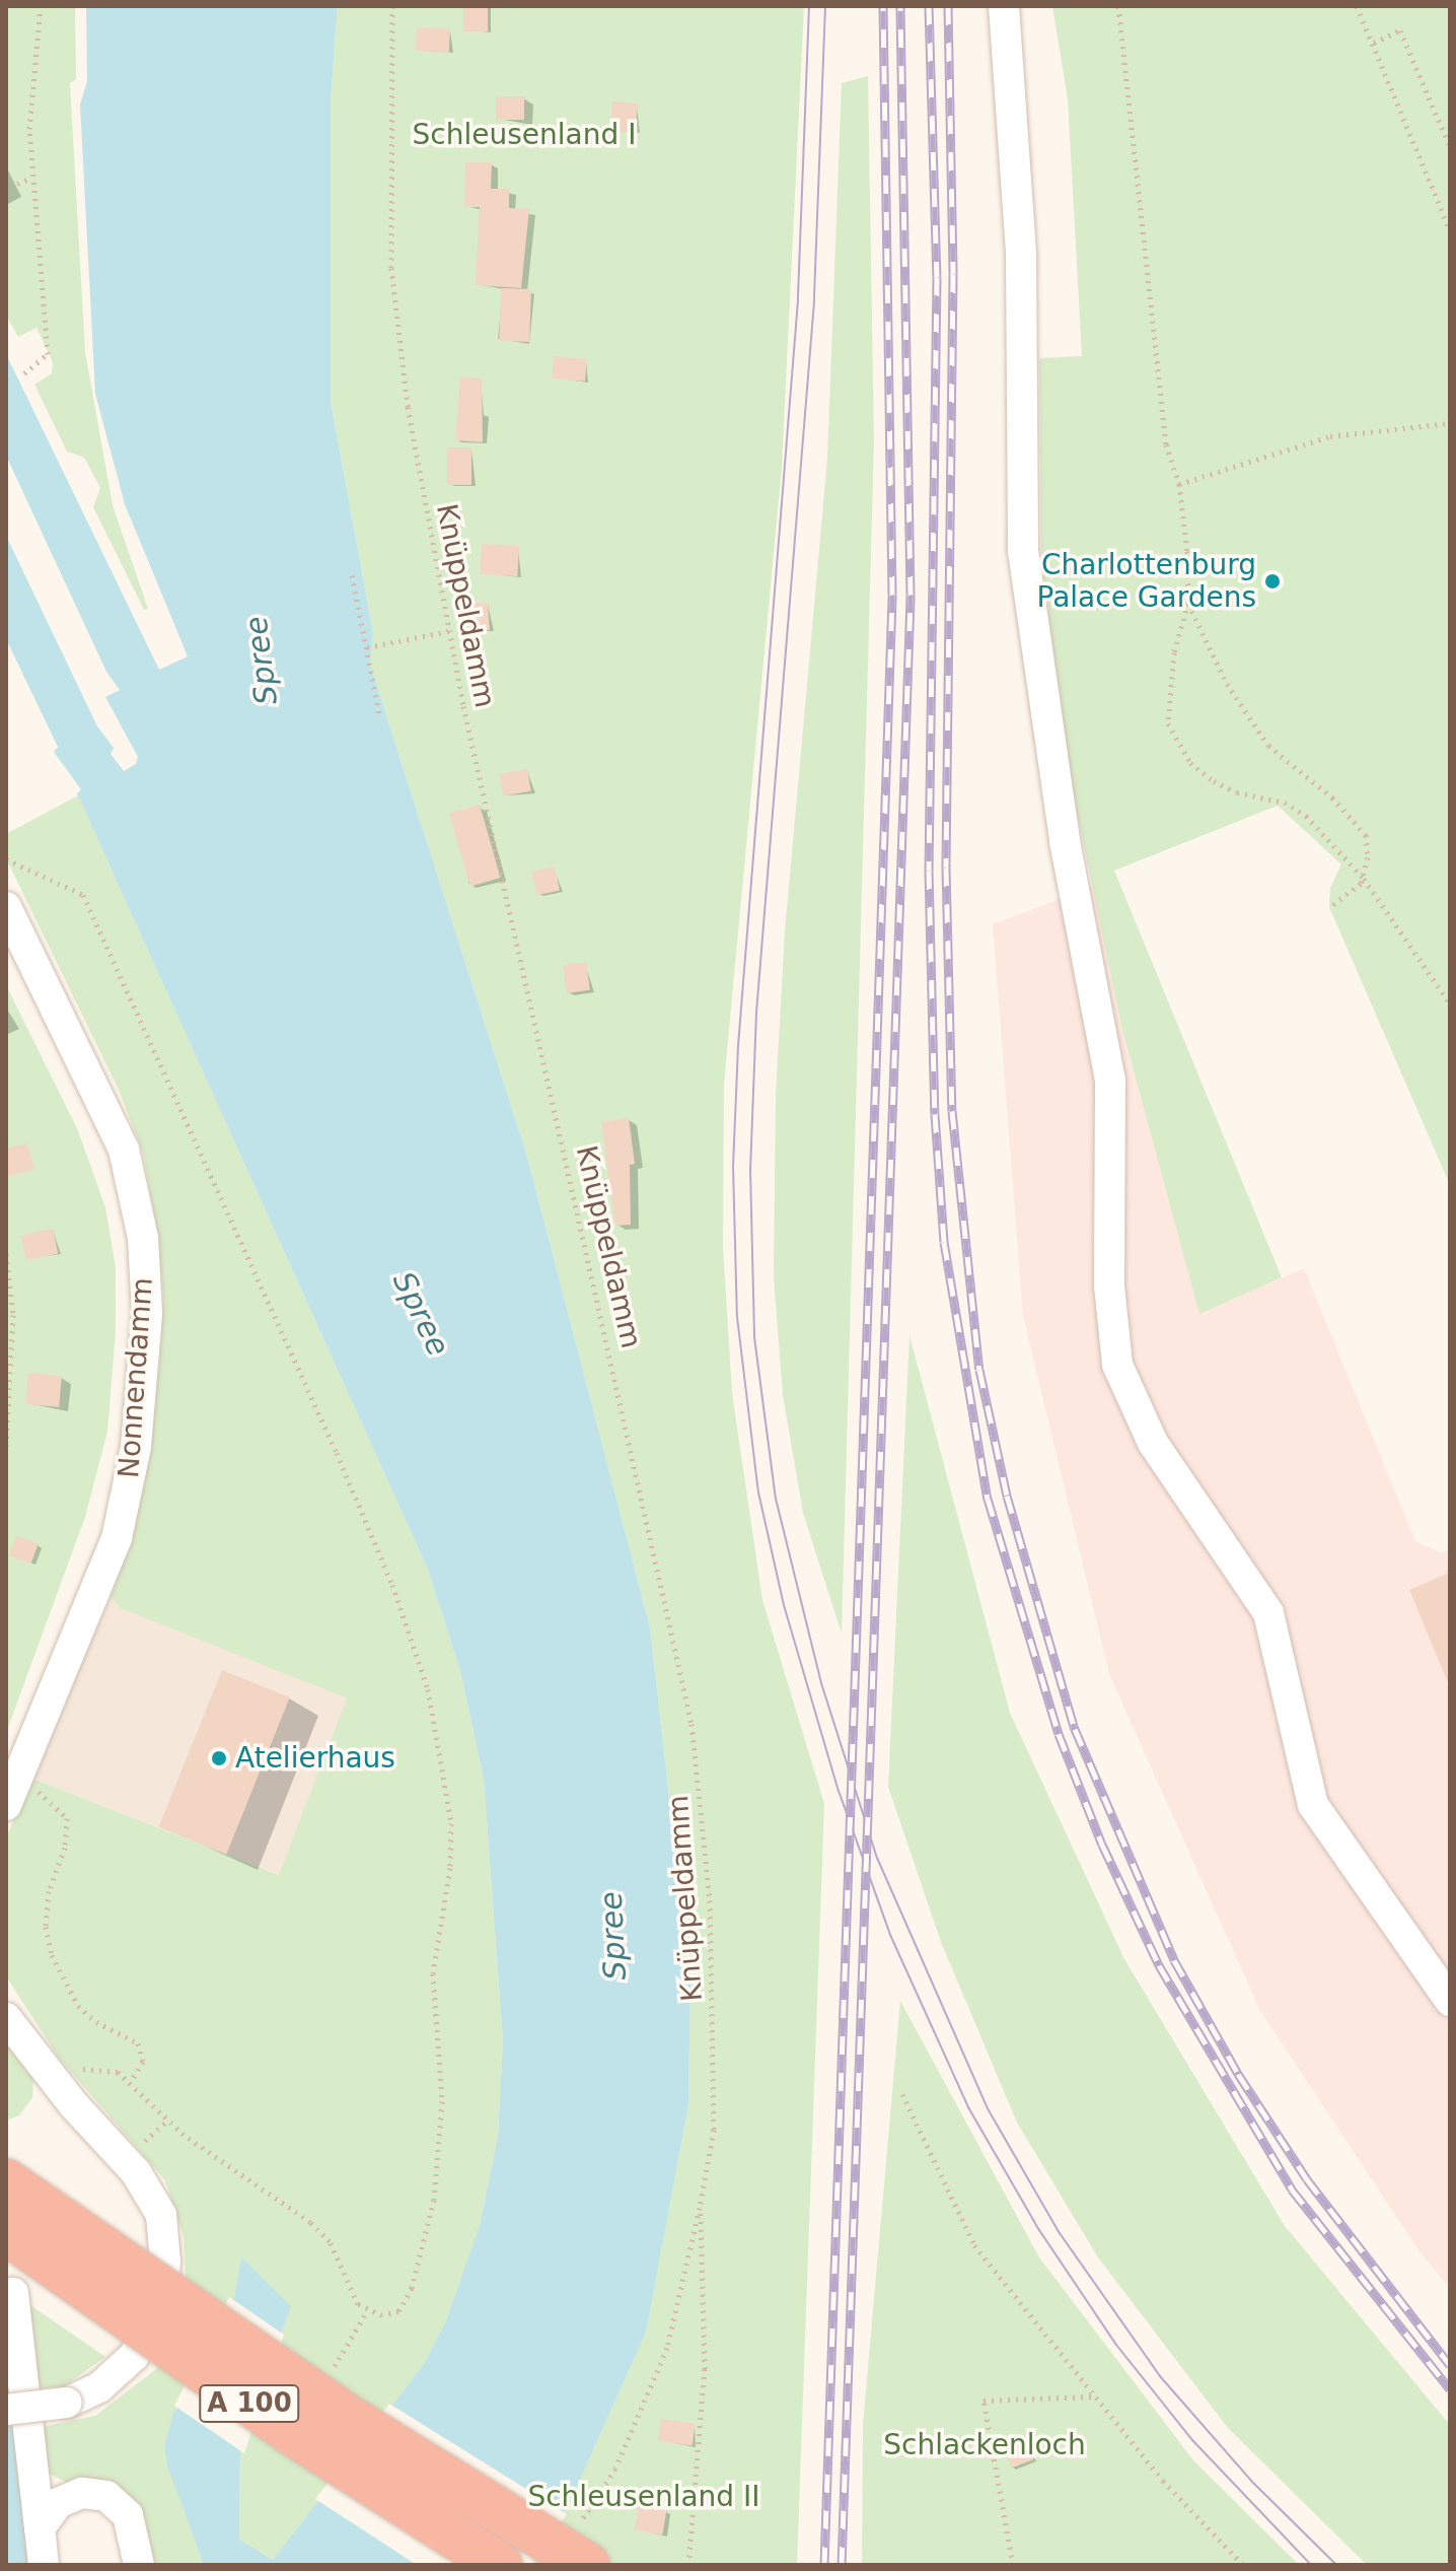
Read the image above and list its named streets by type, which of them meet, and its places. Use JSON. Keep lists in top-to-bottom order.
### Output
{
  "streets": {
    "highway": ["A 100"],
    "street": ["Nonnendamm"],
    "path": ["Knüppeldamm"]
  },
  "water": ["Spree"],
  "parks": ["Schleusenland I", "Schlackenloch", "Schleusenland II"],
  "places": ["Charlottenburg Palace Gardens", "Atelierhaus"]
}
